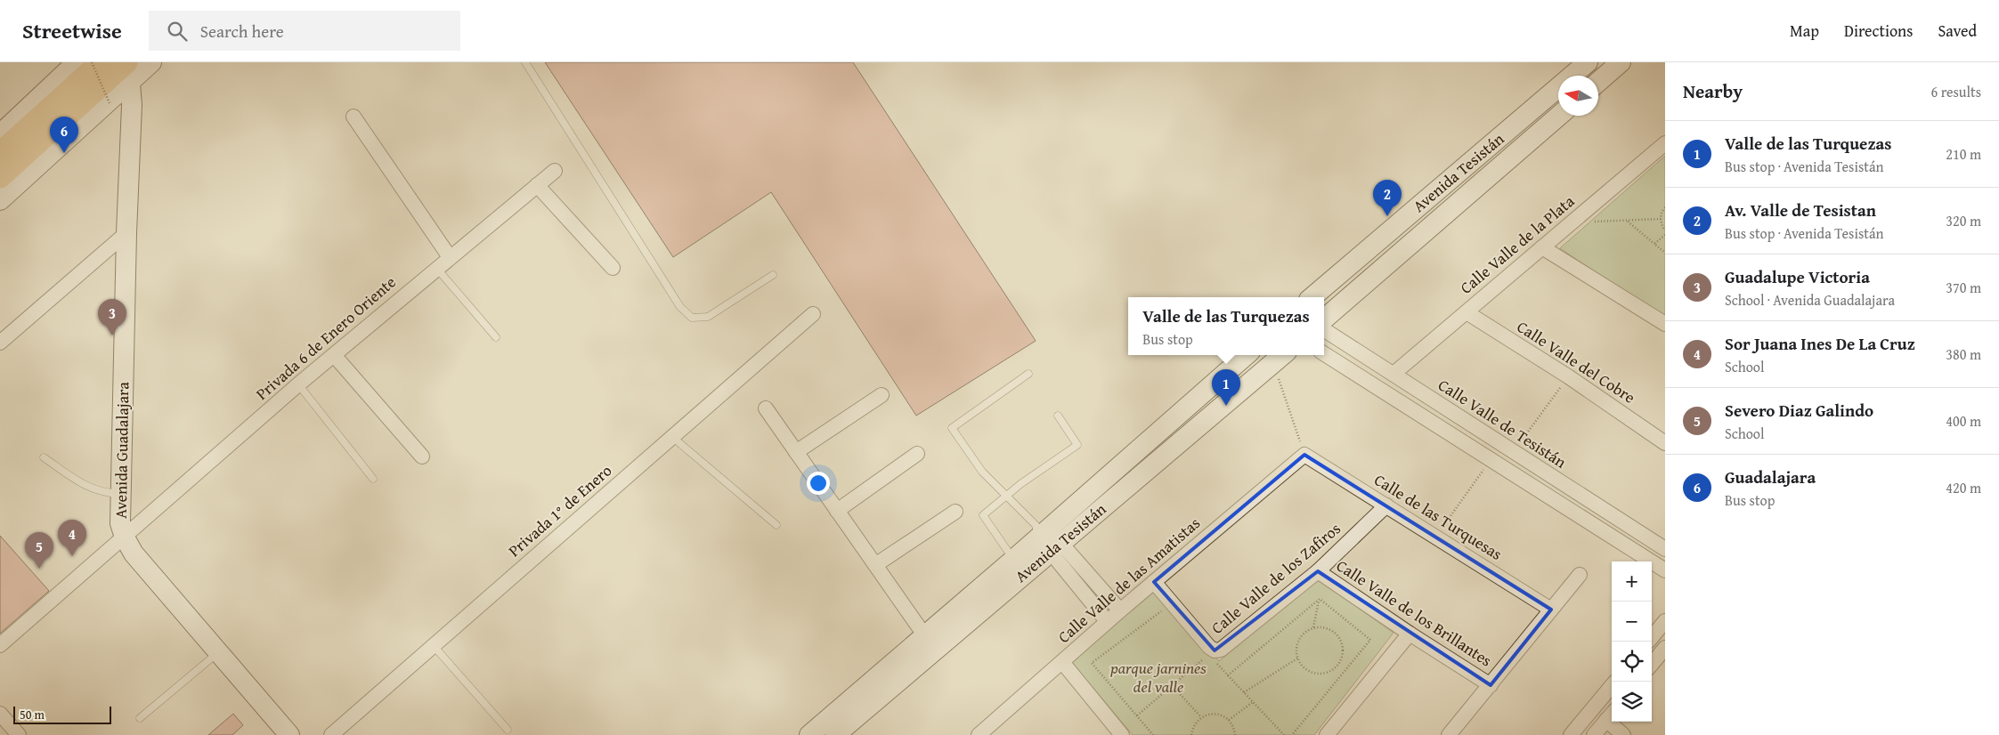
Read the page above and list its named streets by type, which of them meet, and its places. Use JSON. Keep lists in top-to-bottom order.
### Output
{
  "streets": {
    "street": [
      "Avenida Tesistán",
      "Calle Valle de la Plata",
      "Privada 6 de Enero Oriente",
      "Calle Valle del Cobre",
      "Calle Valle de Tesistán",
      "Avenida Guadalajara",
      "Privada 1° de Enero",
      "Calle de las Turquesas",
      "Calle Valle de los Zafiros",
      "Calle Valle de las Amatistas",
      "Calle Valle de los Brillantes"
    ]
  },
  "crossings": [
    ["Calle Valle de la Plata", "Calle Valle del Cobre"],
    ["Calle Valle de la Plata", "Calle Valle de Tesistán"],
    ["Privada 6 de Enero Oriente", "Avenida Guadalajara"],
    ["Calle de las Turquesas", "Calle Valle de los Zafiros"],
    ["Calle de las Turquesas", "Calle Valle de las Amatistas"],
    ["Calle Valle de los Zafiros", "Calle Valle de las Amatistas"],
    ["Calle Valle de los Zafiros", "Calle Valle de los Brillantes"]
  ],
  "parks": ["parque jarnines del valle"],
  "scale_bar": "50 m",
  "north": "left",
  "page": {
    "header": "Streetwise",
    "search": "Search here",
    "nav": ["Map", "Directions", "Saved"],
    "heading": ["Nearby", "6 results"],
    "pins": [
      "6",
      "2",
      "3",
      "1",
      "4",
      "5"
    ],
    "list": [
      {
        "mark": "1",
        "name": "Valle de las Turquezas",
        "note": "Bus stop · Avenida Tesistán",
        "value": "210 m"
      },
      {
        "mark": "2",
        "name": "Av. Valle de Tesistan",
        "note": "Bus stop · Avenida Tesistán",
        "value": "320 m"
      },
      {
        "mark": "3",
        "name": "Guadalupe Victoria",
        "note": "School · Avenida Guadalajara",
        "value": "370 m"
      },
      {
        "mark": "4",
        "name": "Sor Juana Ines De La Cruz",
        "note": "School",
        "value": "380 m"
      },
      {
        "mark": "5",
        "name": "Severo Diaz Galindo",
        "note": "School",
        "value": "400 m"
      },
      {
        "mark": "6",
        "name": "Guadalajara",
        "note": "Bus stop",
        "value": "420 m"
      }
    ],
    "popup": ["Valle de las Turquezas", "Bus stop"],
    "map_buttons": ["+", "−"],
    "scale": "50 m"
  }
}
